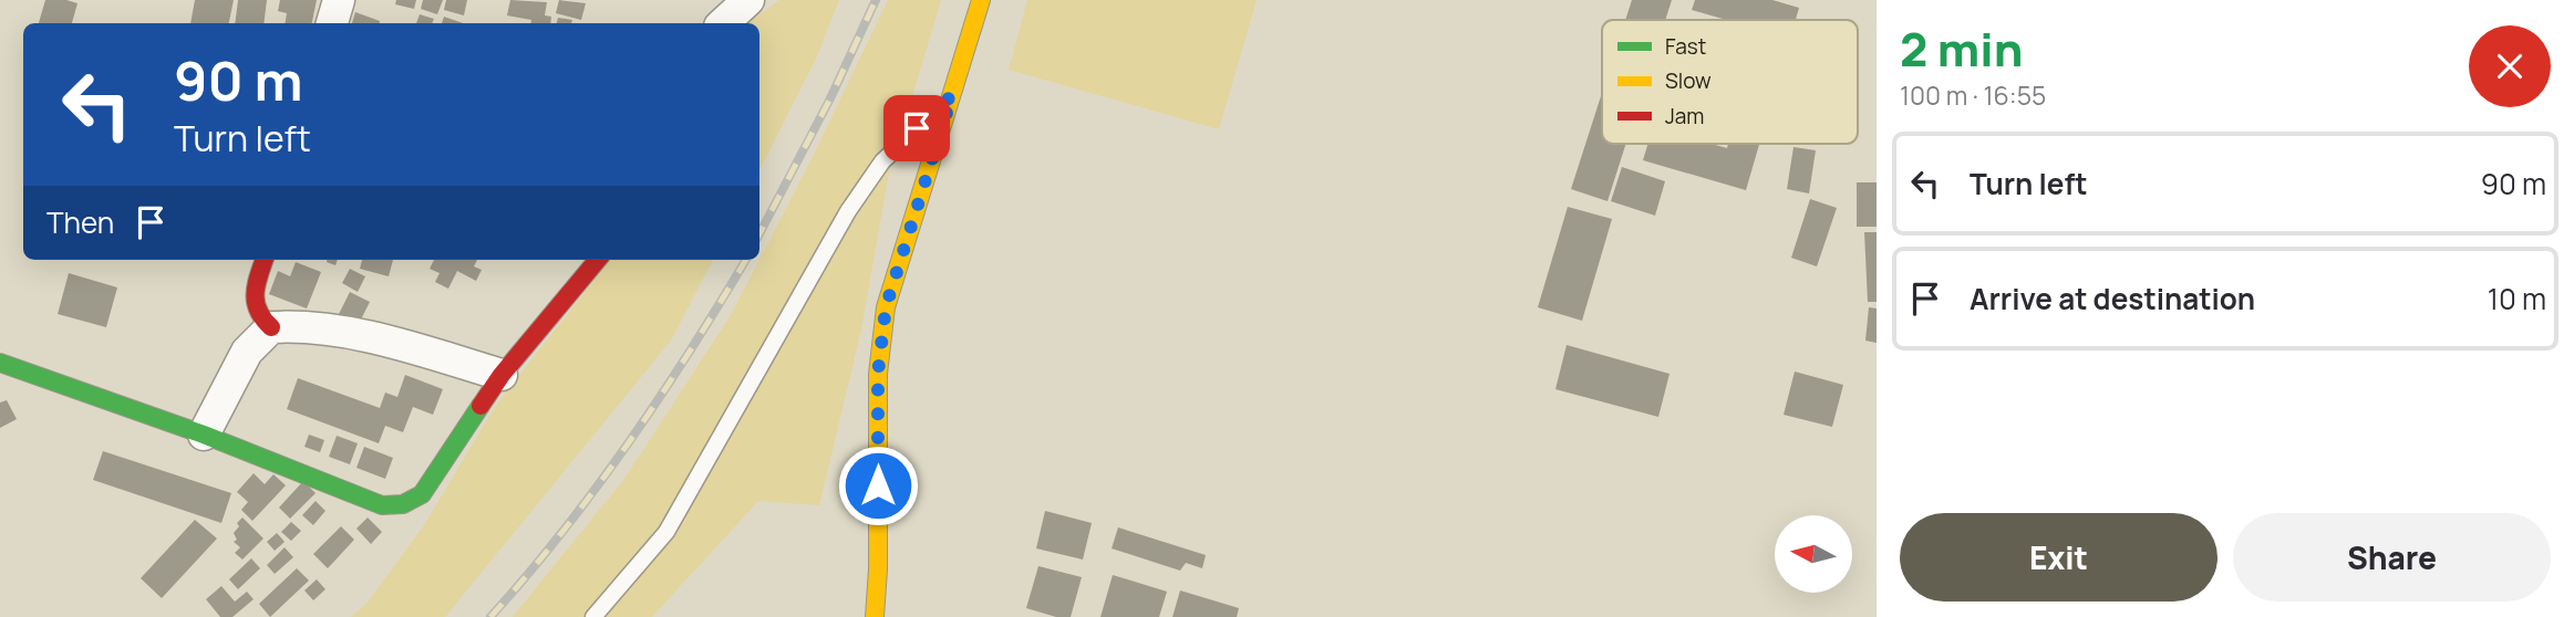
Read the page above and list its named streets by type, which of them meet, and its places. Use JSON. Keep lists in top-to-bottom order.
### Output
{
  "legend": ["Fast", "Slow", "Jam"],
  "north": "left",
  "page": {
    "heading": ["2 min", "100 m · 16:55"],
    "turn": ["90 m", "Turn left"],
    "list": [
      {
        "name": "Turn left",
        "value": "90 m"
      },
      {
        "name": "Arrive at destination",
        "value": "10 m"
      }
    ],
    "then": "Then",
    "buttons": ["Exit", "Share"]
  }
}
